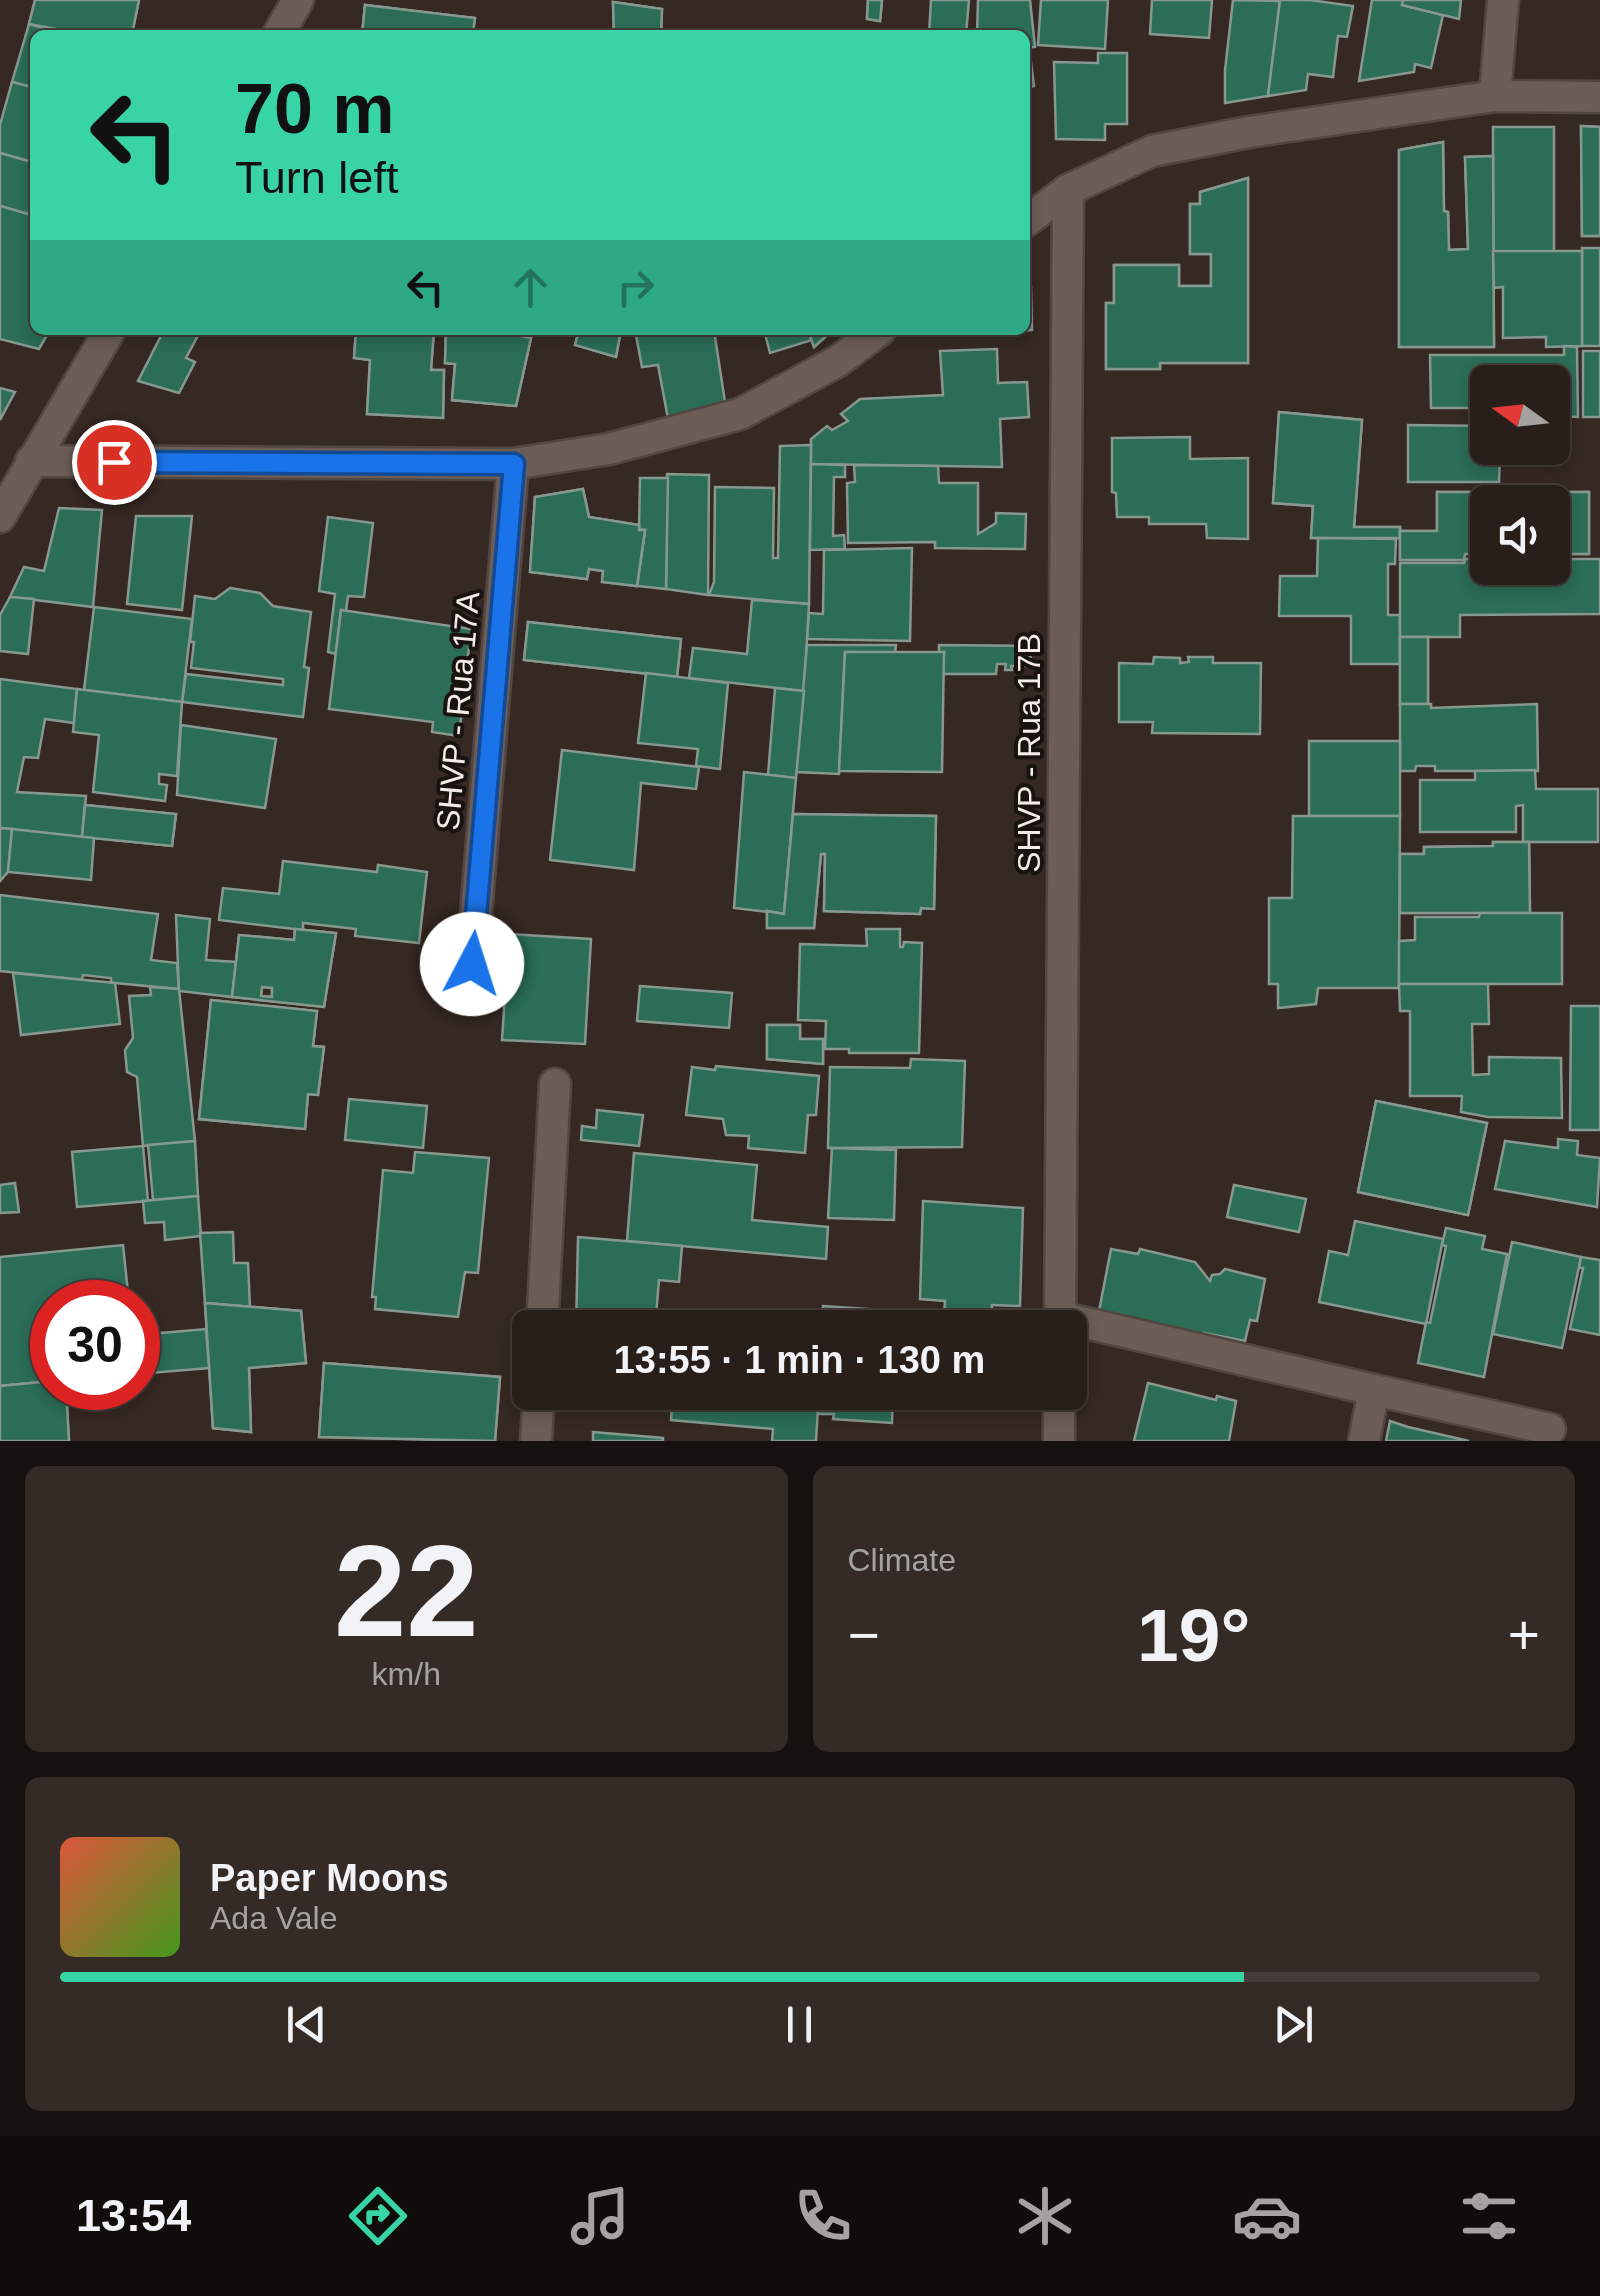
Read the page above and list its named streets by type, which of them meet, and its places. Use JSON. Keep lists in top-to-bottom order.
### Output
{
  "streets": {
    "street": ["SHVP - Rua 17A", "SHVP - Rua 17B"]
  },
  "north": "left",
  "page": {
    "turn": ["70 m", "Turn left"],
    "limit": "30",
    "trip": "13:55 · 1 min · 130 m",
    "tile": [
      ["22", "km/h"],
      "Climate"
    ],
    "heat": ["−", "19°", "+"],
    "song": ["Paper Moons", "Ada Vale"],
    "tabs": "13:54"
  }
}
